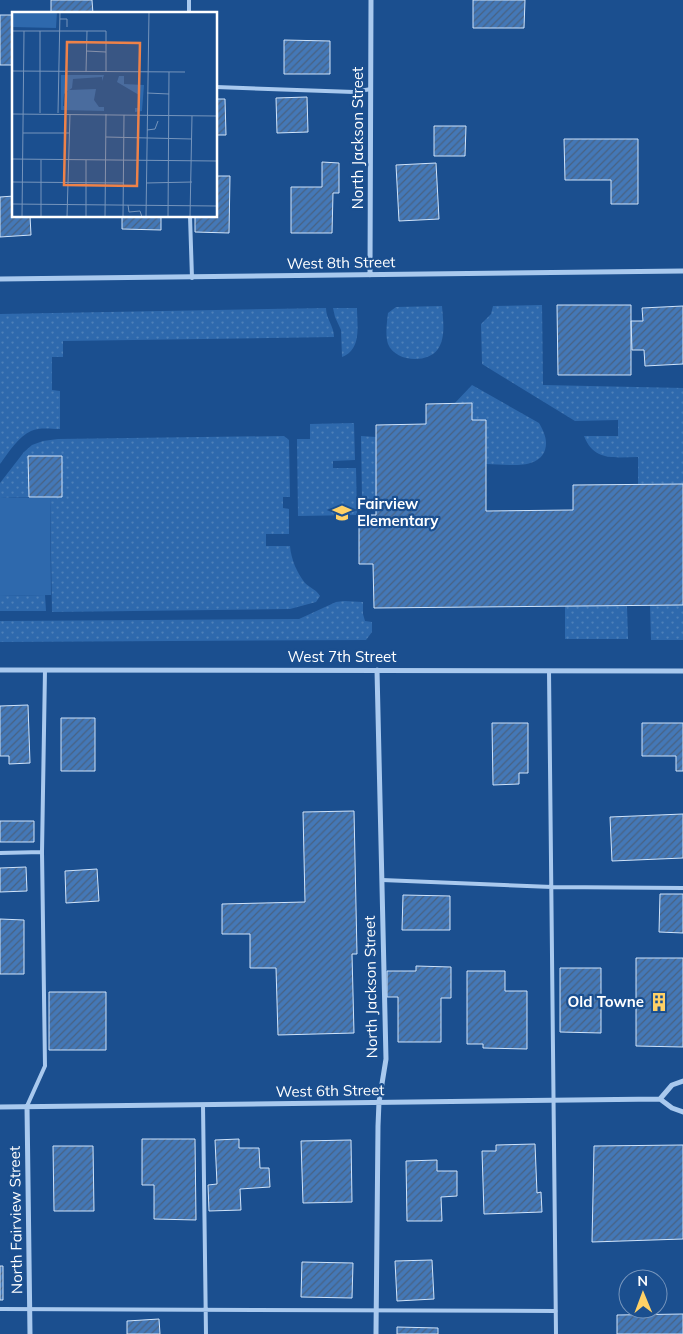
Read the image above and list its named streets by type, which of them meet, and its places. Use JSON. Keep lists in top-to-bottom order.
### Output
{
  "streets": {
    "street": [
      "North Jackson Street",
      "West 8th Street",
      "West 7th Street",
      "West 6th Street",
      "North Fairview Street"
    ]
  },
  "crossings": [
    ["North Jackson Street", "West 8th Street"],
    ["North Jackson Street", "West 7th Street"],
    ["North Jackson Street", "West 6th Street"],
    ["West 6th Street", "North Fairview Street"]
  ],
  "places": {
    "school or university": ["Fairview Elementary"],
    "building": ["Old Towne"]
  },
  "north": "top"
}
